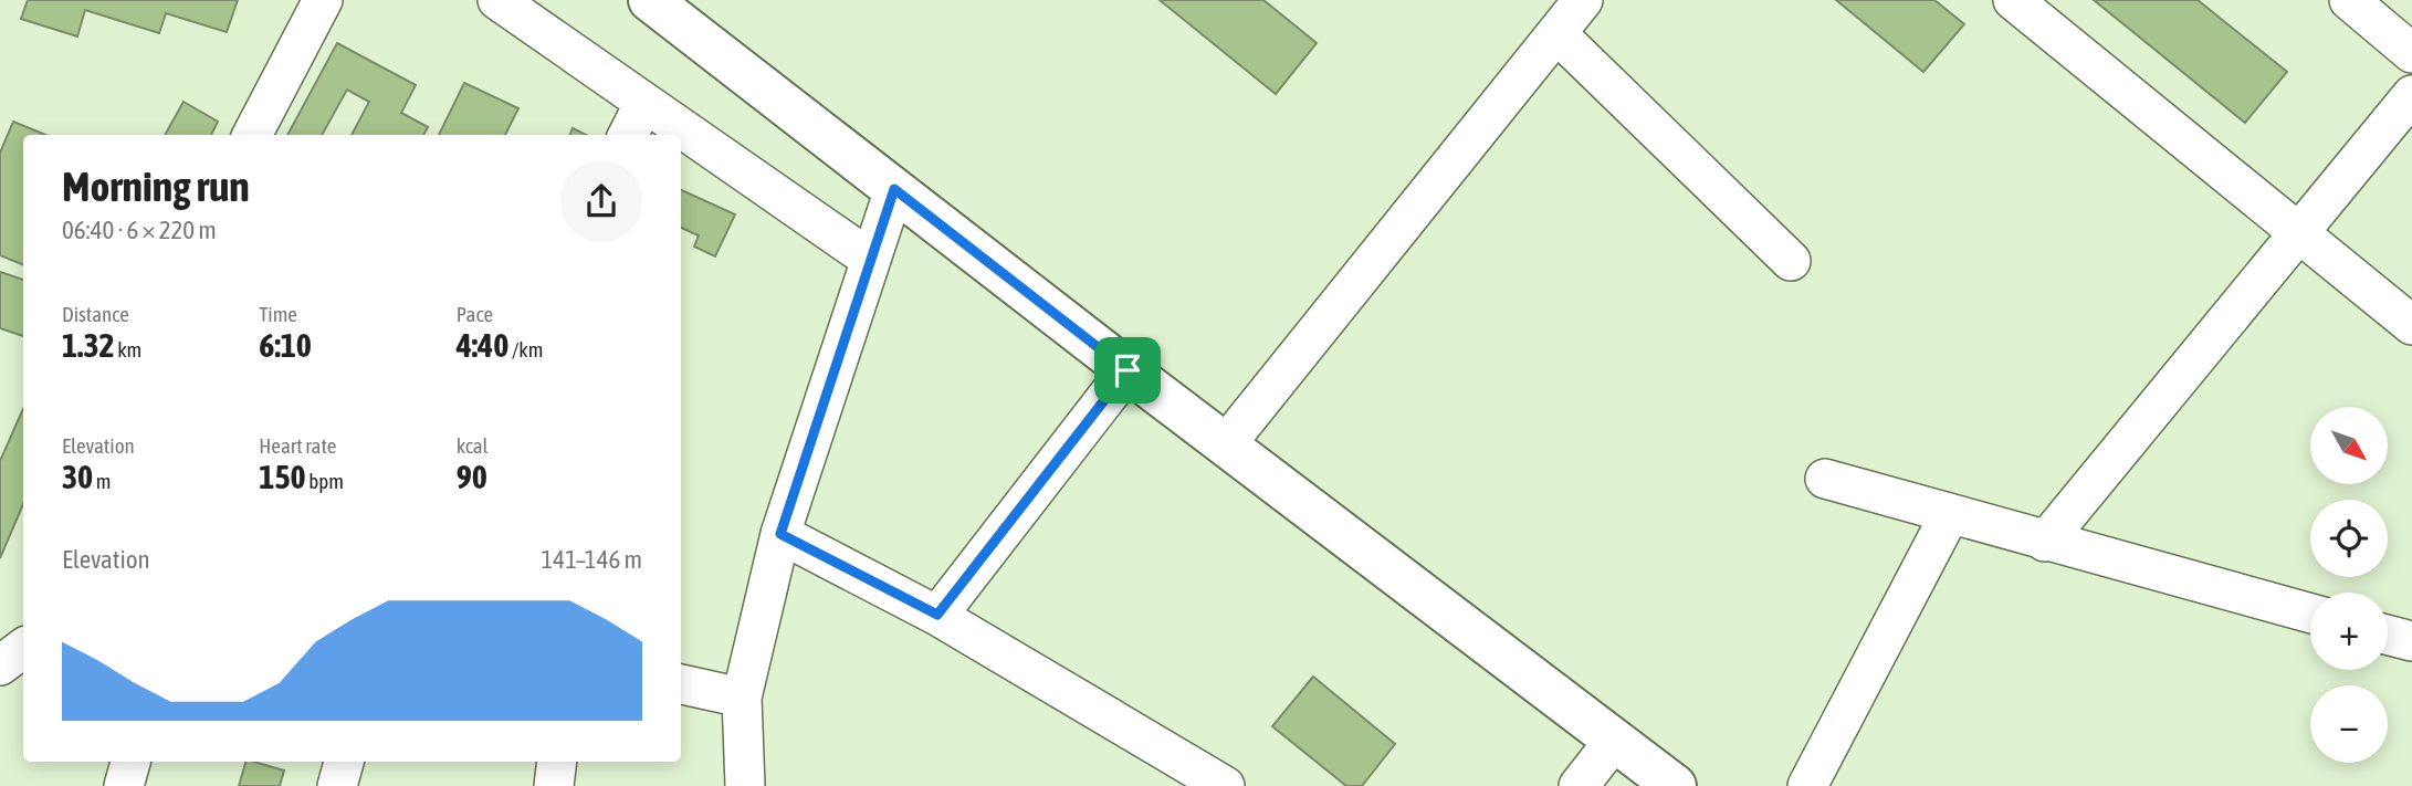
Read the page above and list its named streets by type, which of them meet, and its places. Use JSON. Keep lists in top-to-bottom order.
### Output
{
  "north": "bottom right",
  "page": {
    "heading": ["Morning run", "06:40 · 6 × 220 m"],
    "stats": [
      ["Distance", "1.32 km"],
      ["Time", "6:10"],
      ["Pace", "4:40 /km"],
      ["Elevation", "30 m"],
      ["Heart rate", "150 bpm"],
      ["kcal", "90"]
    ],
    "map_buttons": ["+", "−"],
    "chart": ["Elevation", "141–146 m"]
  }
}
